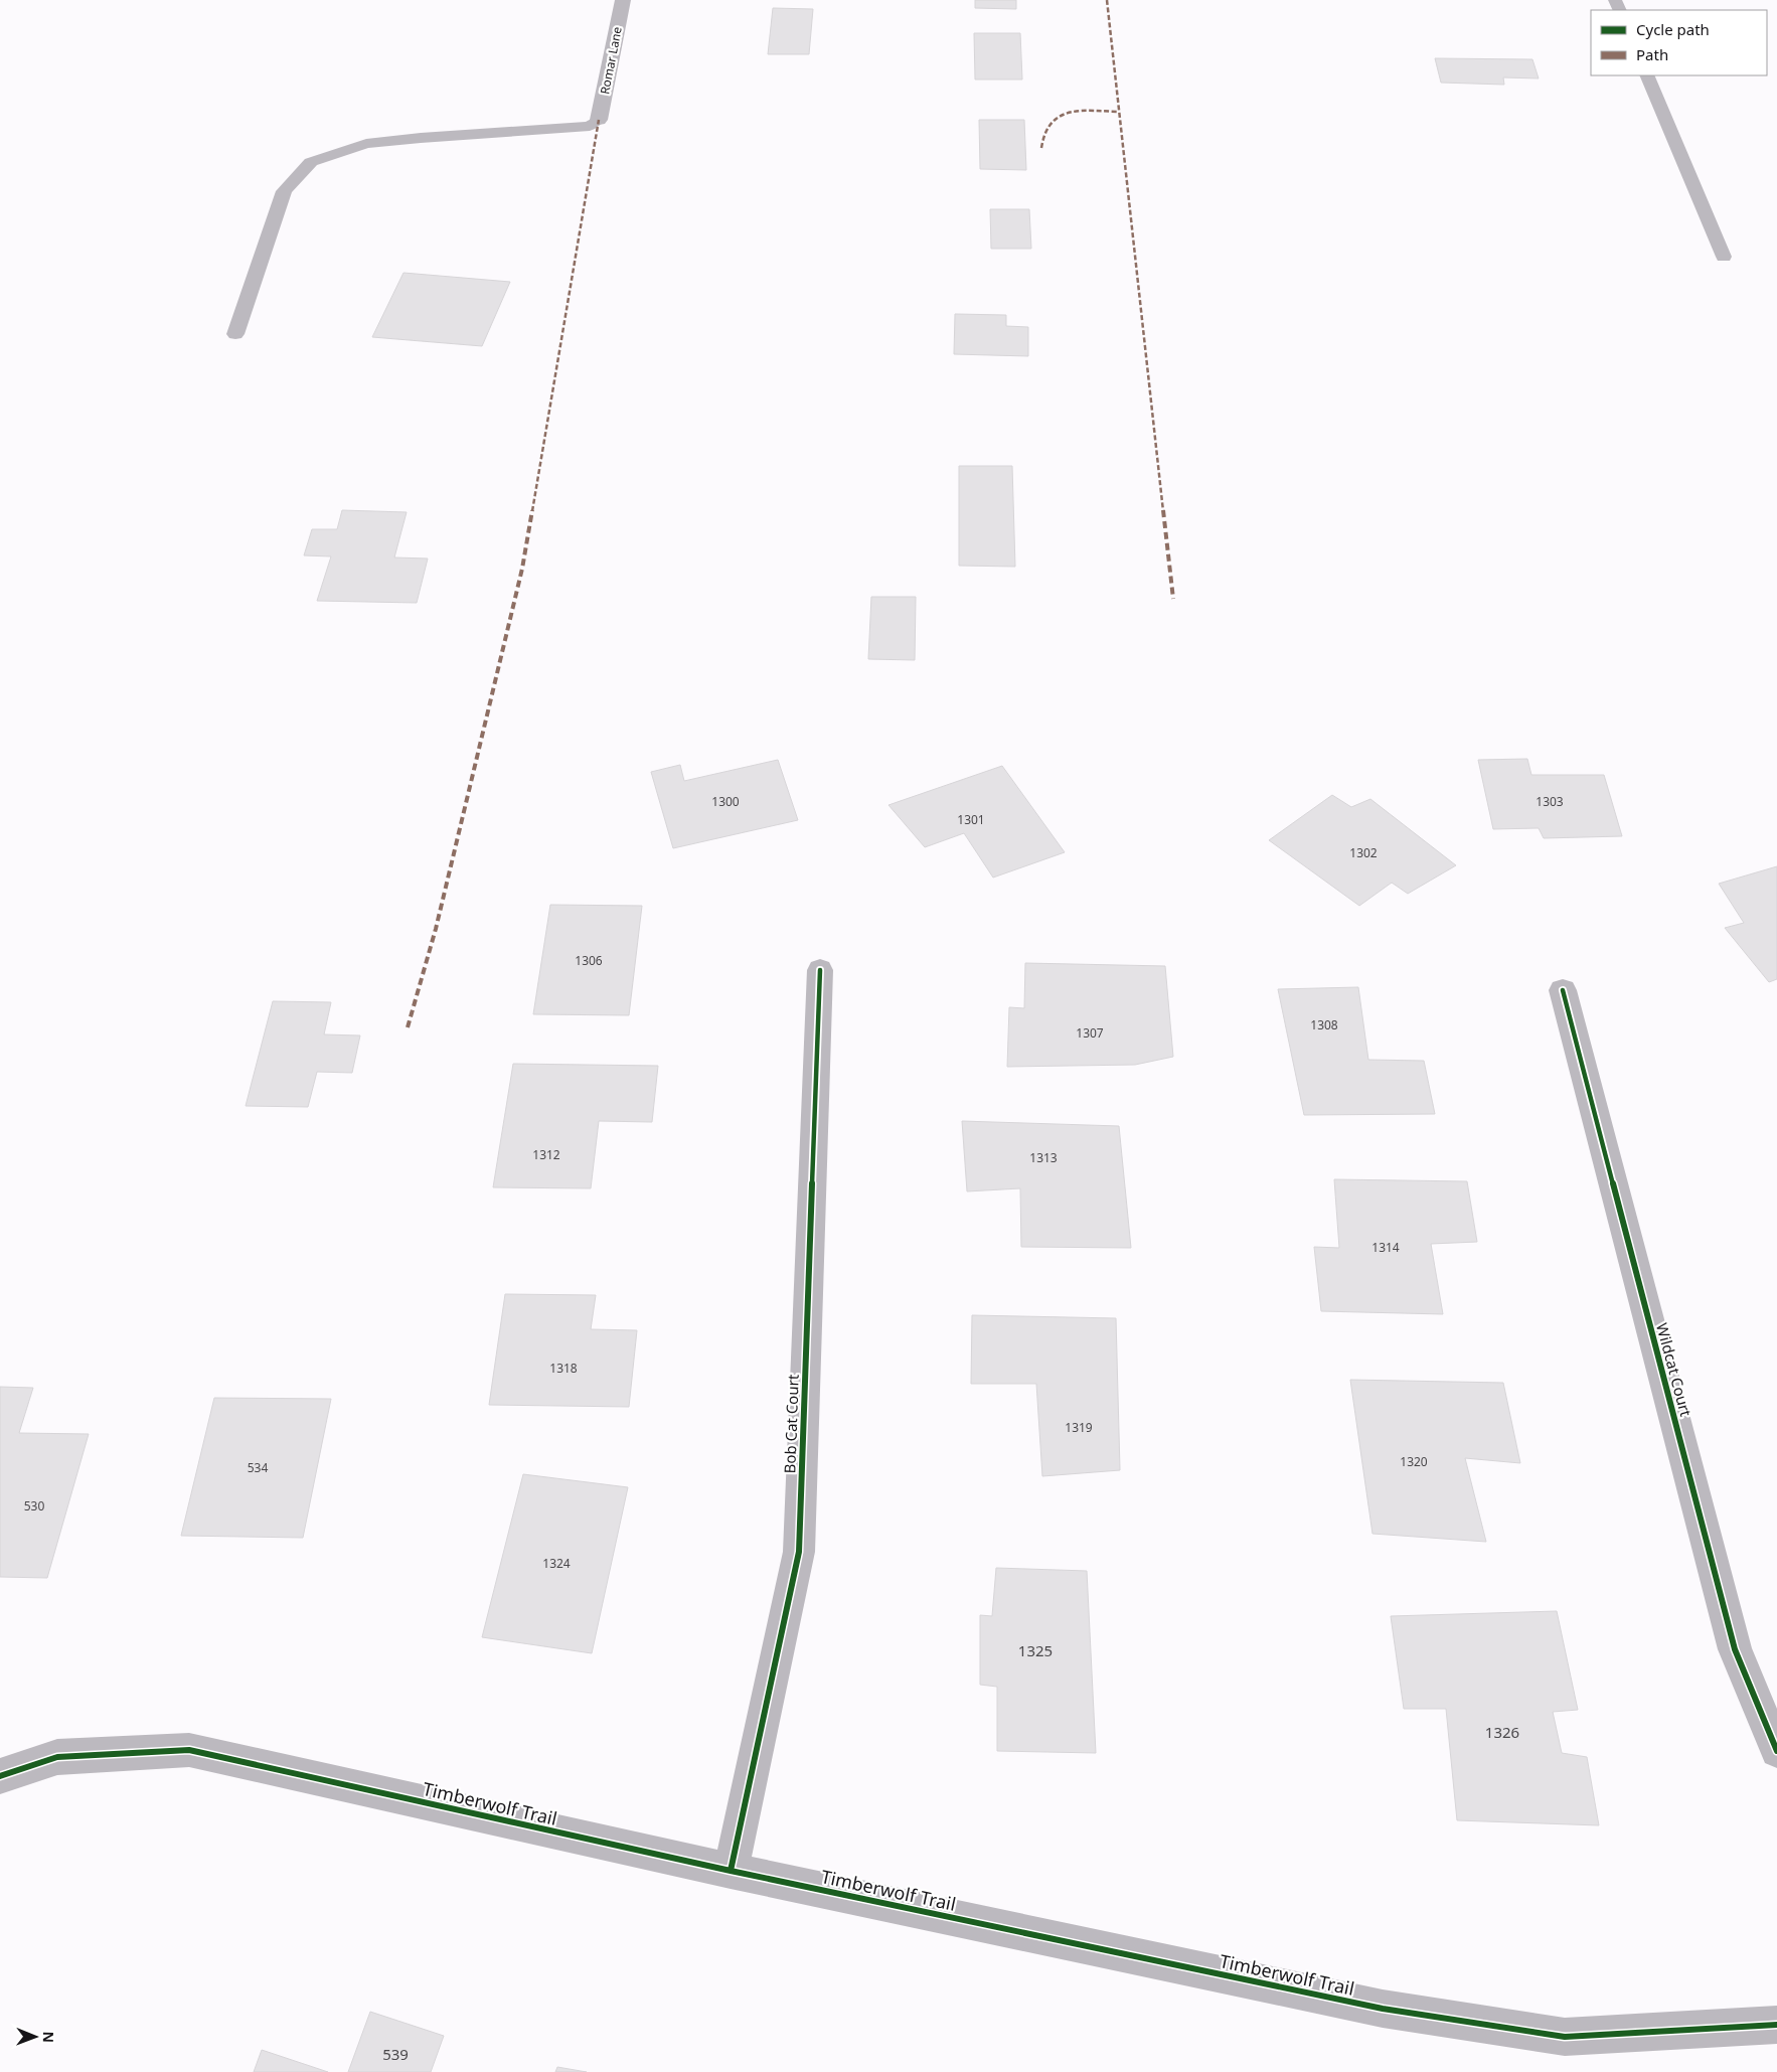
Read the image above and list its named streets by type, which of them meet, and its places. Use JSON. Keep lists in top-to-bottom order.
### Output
{
  "streets": {
    "street": [
      "Romar Lane",
      "Wildcat Court",
      "Bob Cat Court",
      "Timberwolf Trail"
    ]
  },
  "crossings": [
    ["Bob Cat Court", "Timberwolf Trail"]
  ],
  "house_numbers": [
    "1300",
    "1303",
    "1301",
    "1302",
    "1306",
    "1308",
    "1307",
    "1312",
    "1313",
    "1314",
    "1318",
    "1319",
    "1320",
    "534",
    "530",
    "1324",
    "1325",
    "1326",
    "539"
  ],
  "legend": ["Cycle path", "Path"],
  "north": "right"
}
